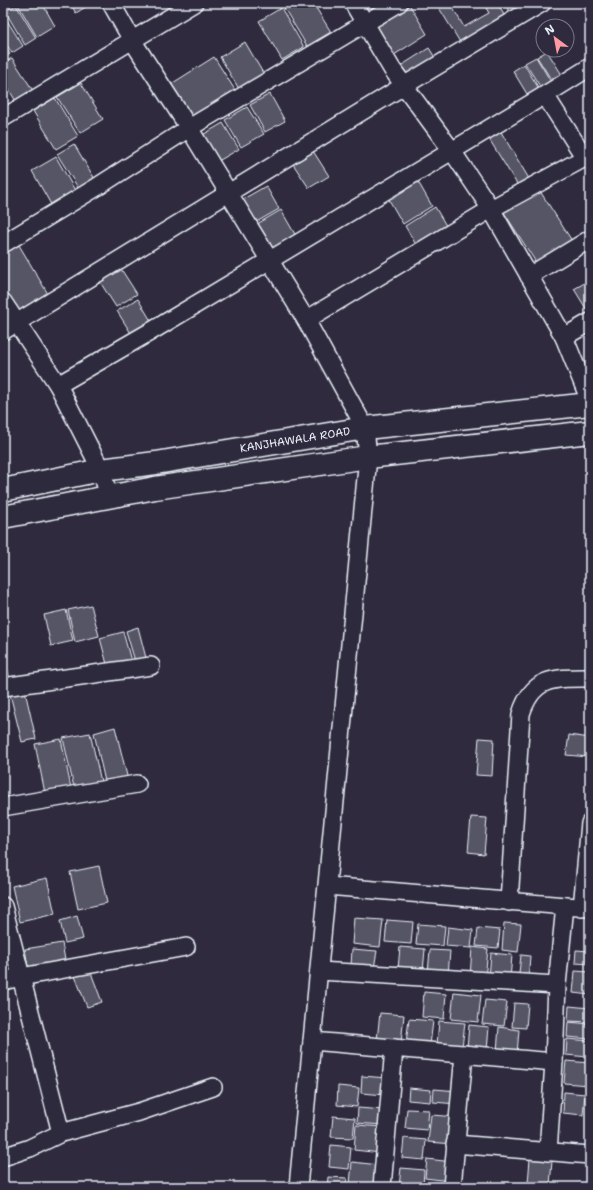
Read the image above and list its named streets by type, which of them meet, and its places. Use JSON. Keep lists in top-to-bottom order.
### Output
{
  "streets": {
    "main road": ["KANJHAWALA ROAD"]
  },
  "north": "top left"
}
